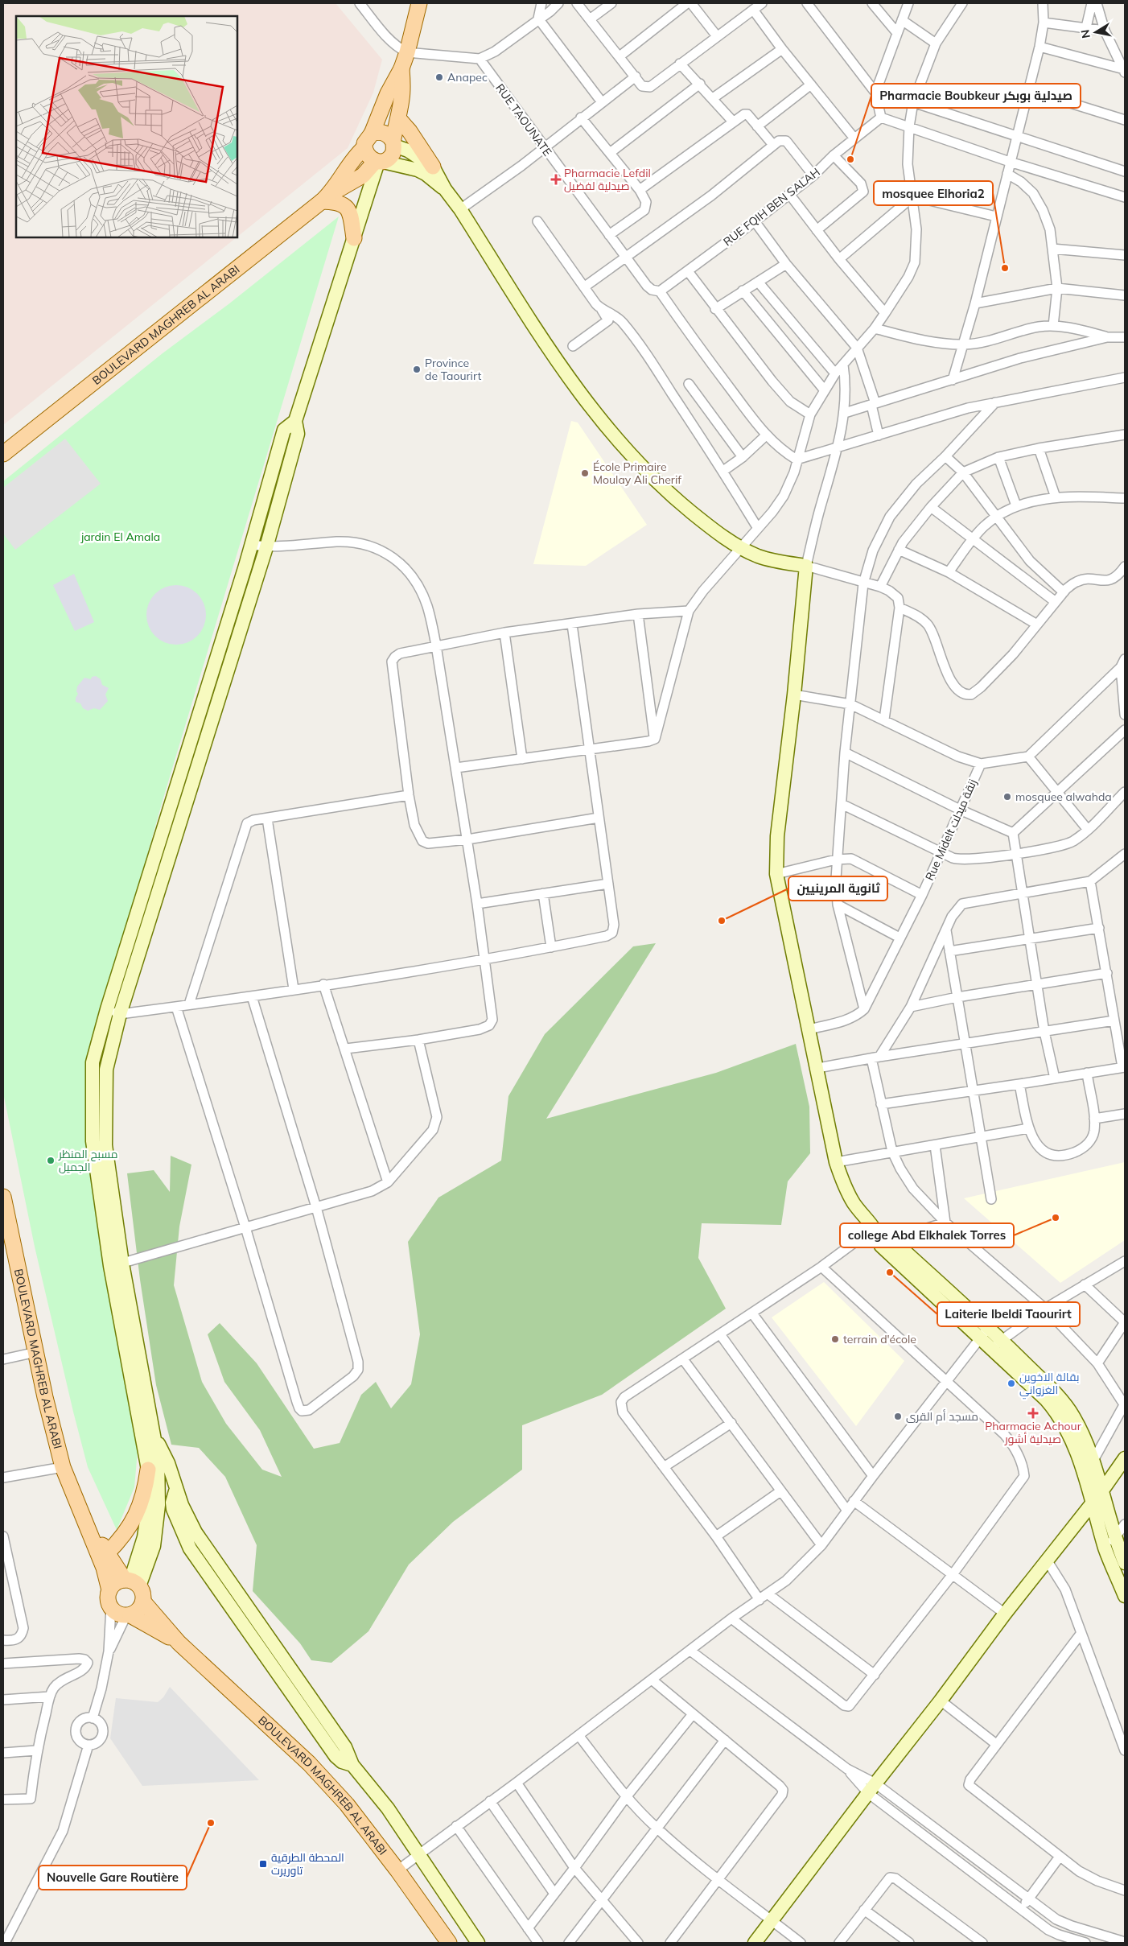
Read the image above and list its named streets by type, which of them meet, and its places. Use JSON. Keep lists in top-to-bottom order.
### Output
{
  "streets": {
    "main road": ["BOULEVARD MAGHREB AL ARABI"],
    "street": ["RUE TAOUNATE", "RUE FQIH BEN SALAH", "Rue Midelt زنقة ميدلت"]
  },
  "crossings": [
    ["RUE TAOUNATE", "RUE FQIH BEN SALAH"]
  ],
  "parks": ["jardin El Amala"],
  "places": {
    "other": [
      "Anapec",
      "Pharmacie Boubkeur صيدلية بوبكر",
      "mosquee Elhoria2",
      "Province de Taourirt",
      "École Primaire Moulay Ali Cherif",
      "mosquee alwahda",
      "ثانوية المرينيين",
      "مسبح المنظر الجميل",
      "college Abd Elkhalek Torres",
      "Laiterie lbeldi Taourirt",
      "terrain d'école",
      "بقالة الاخوين الغزواني",
      "مسجد أم القرى",
      "Nouvelle Gare Routière"
    ],
    "health": ["Pharmacie Lefdil صيدلية لفضيل", "Pharmacie Achour صيدلية أشور"],
    "transit": ["المحطة الطرقية تاوريرت"]
  },
  "north": "left"
}
